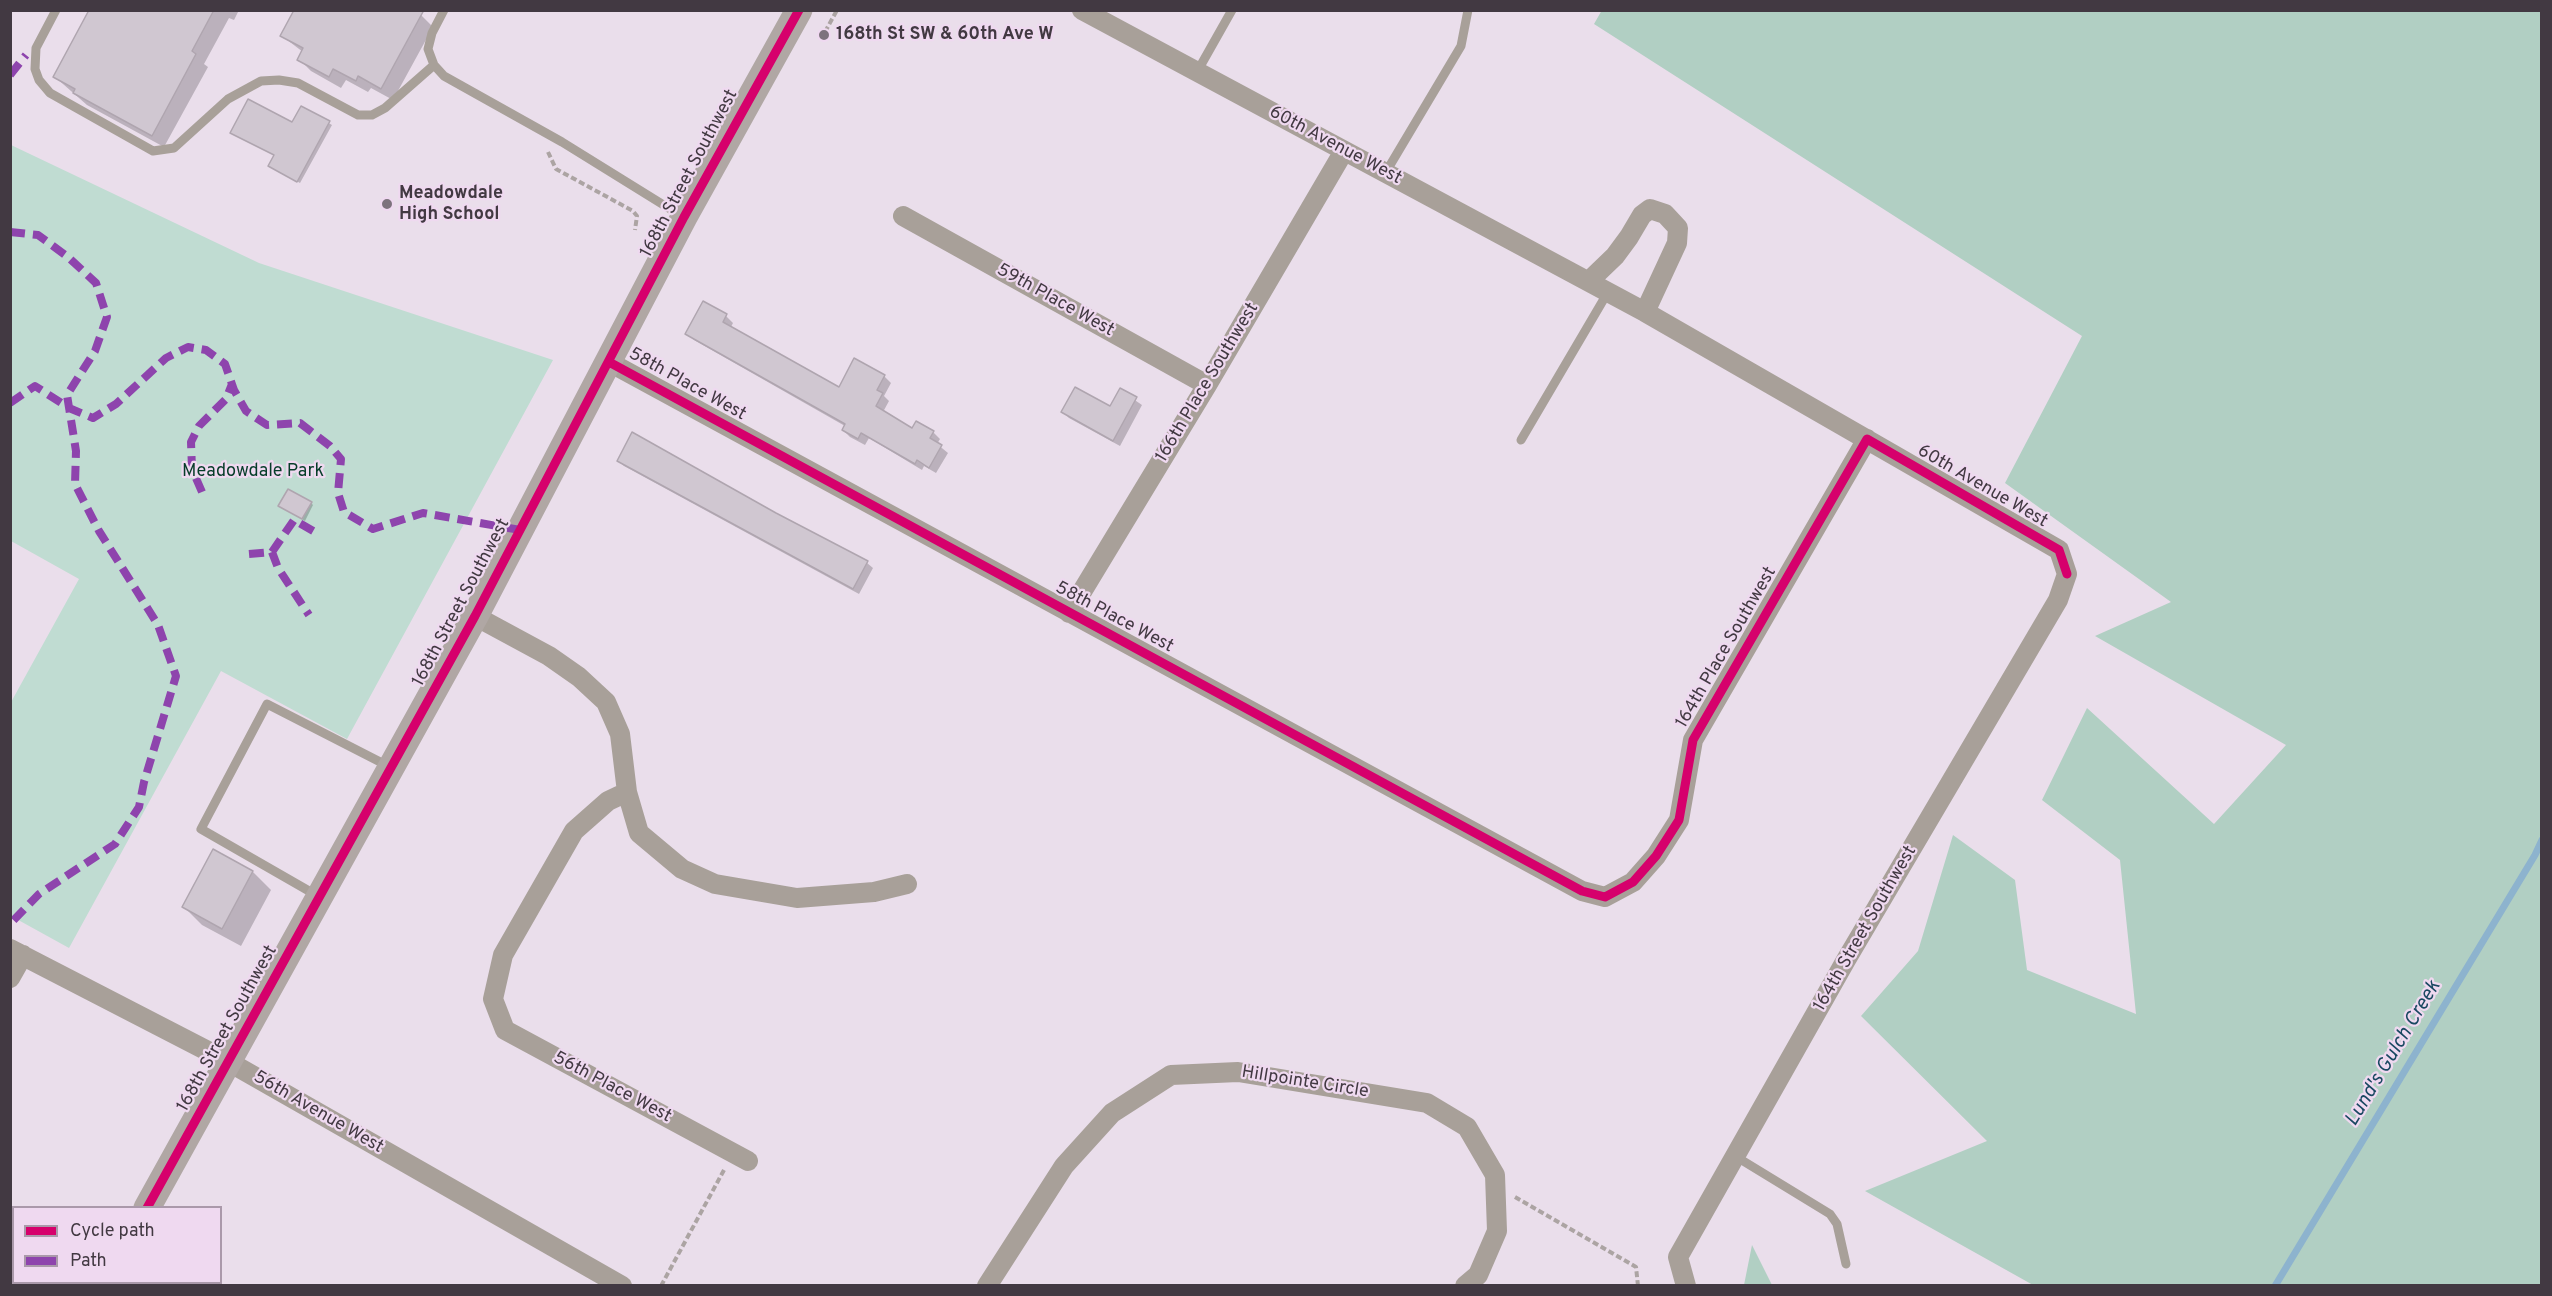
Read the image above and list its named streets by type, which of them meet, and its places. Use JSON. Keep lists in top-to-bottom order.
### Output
{
  "streets": {
    "main road": ["168th Street Southwest"],
    "street": [
      "60th Avenue West",
      "59th Place West",
      "166th Place Southwest",
      "58th Place West",
      "164th Place Southwest",
      "164th Street Southwest",
      "Hillpointe Circle",
      "56th Place West",
      "56th Avenue West"
    ]
  },
  "crossings": [
    ["60th Avenue West", "166th Place Southwest"],
    ["60th Avenue West", "164th Place Southwest"],
    ["60th Avenue West", "164th Street Southwest"],
    ["168th Street Southwest", "58th Place West"],
    ["168th Street Southwest", "56th Avenue West"],
    ["59th Place West", "166th Place Southwest"],
    ["166th Place Southwest", "58th Place West"],
    ["58th Place West", "164th Place Southwest"]
  ],
  "water": ["Lund's Gulch Creek"],
  "parks": ["Meadowdale Park"],
  "places": ["168th St SW & 60th Ave W", "Meadowdale High School"],
  "legend": ["Cycle path", "Path"]
}
